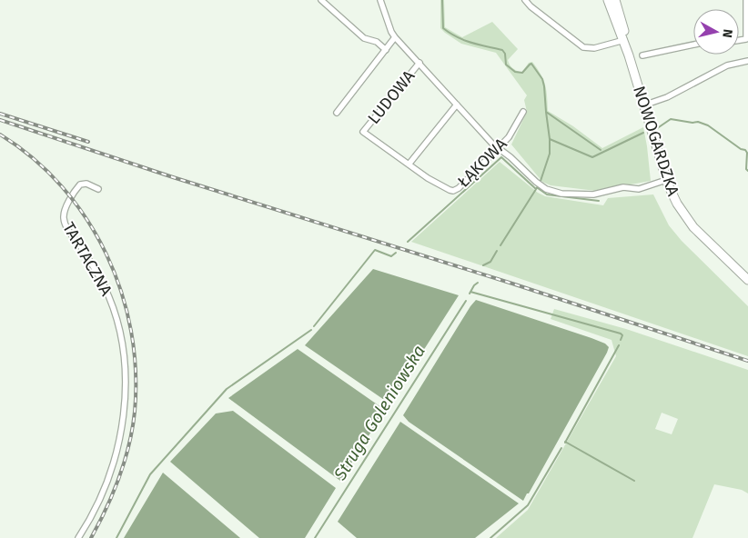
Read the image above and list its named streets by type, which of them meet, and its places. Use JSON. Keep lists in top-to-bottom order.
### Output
{
  "streets": {
    "street": [
      "LUDOWA",
      "NOWOGARDZKA",
      "ŁĄKOWA",
      "TARTACZNA"
    ]
  },
  "crossings": [
    ["LUDOWA", "ŁĄKOWA"]
  ],
  "water": ["Struga Goleniowska"],
  "north": "right"
}
